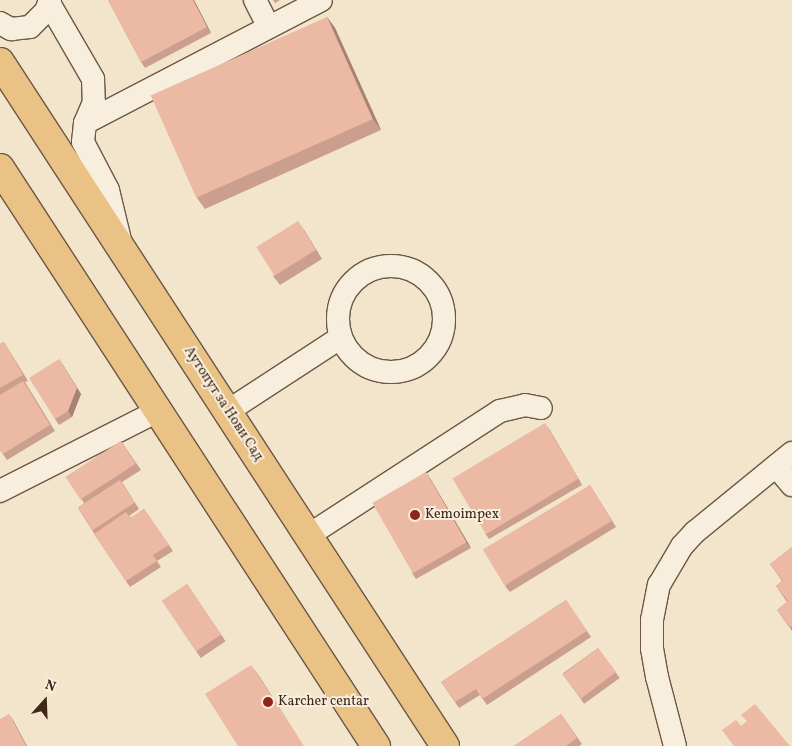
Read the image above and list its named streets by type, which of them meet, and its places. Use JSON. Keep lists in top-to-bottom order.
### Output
{
  "streets": {
    "main road": ["Аутопут за Нови Сад"]
  },
  "places": ["Kemoimpex", "Karcher centar"],
  "north": "top"
}
